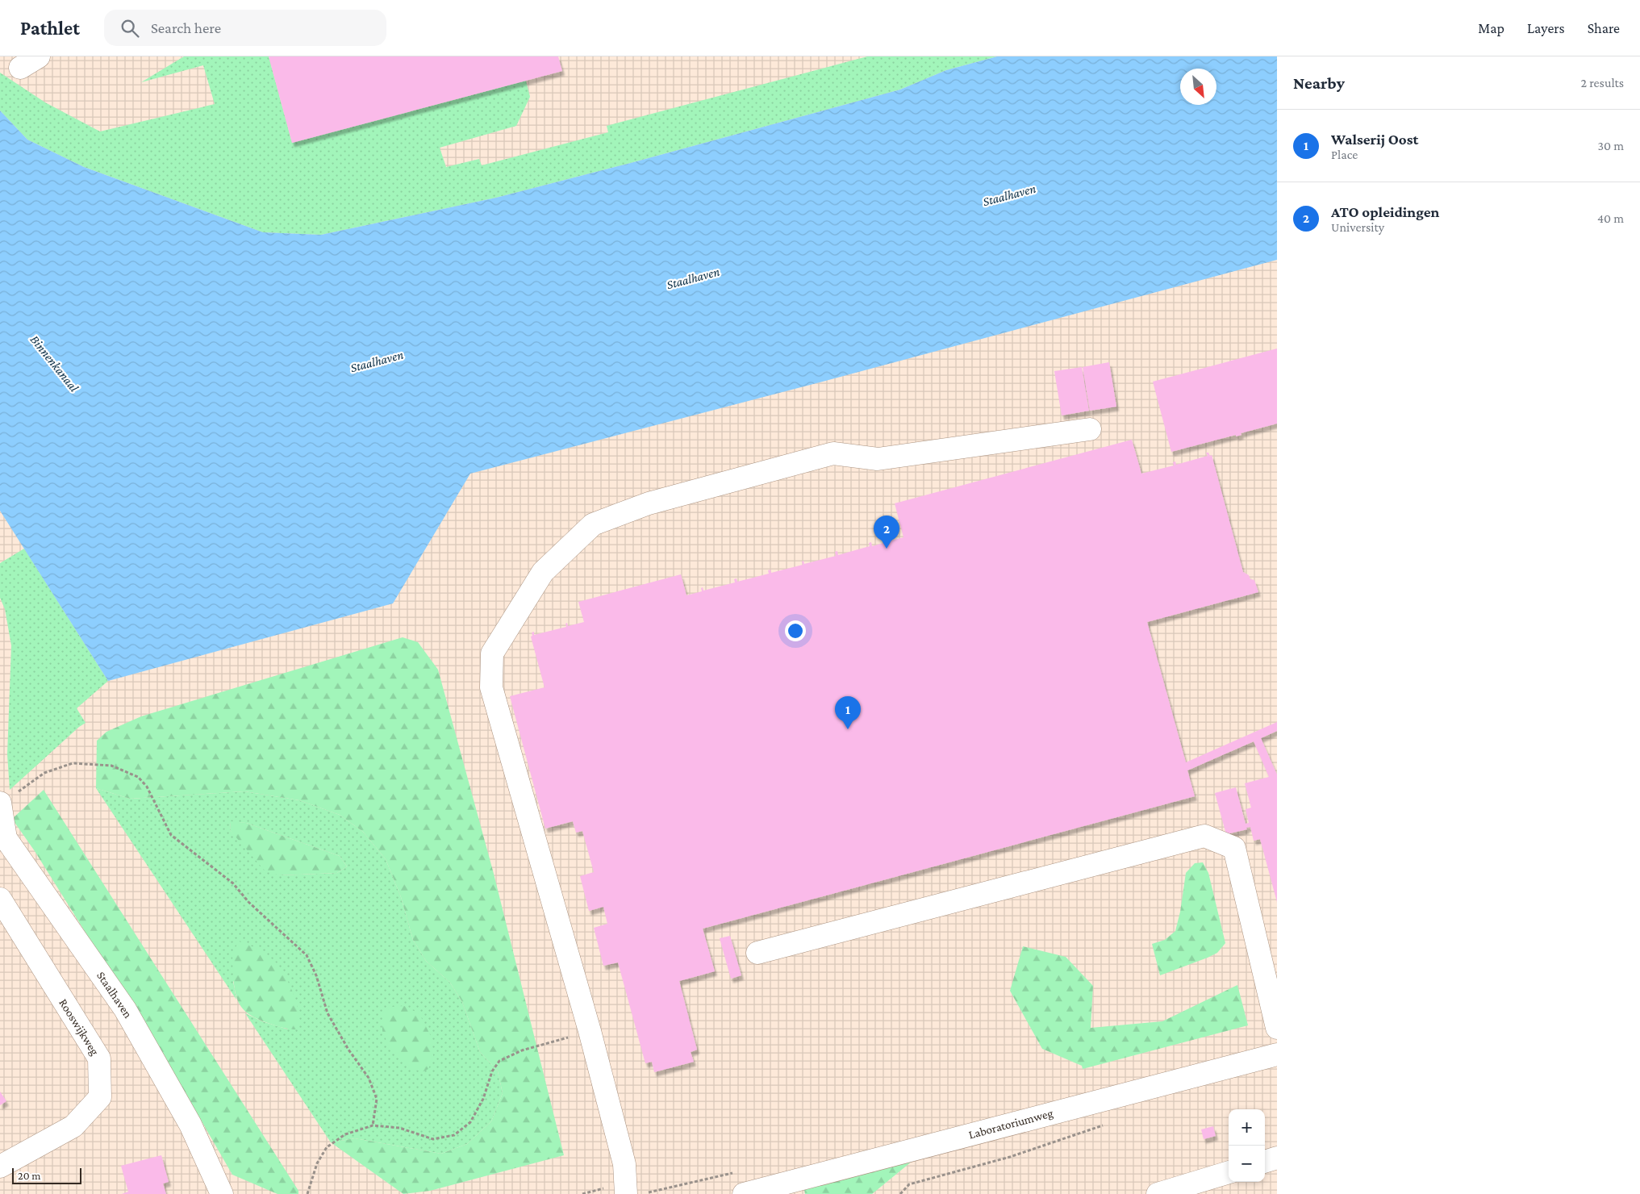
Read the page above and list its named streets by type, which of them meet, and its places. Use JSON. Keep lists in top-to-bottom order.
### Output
{
  "streets": {
    "street": ["Staalhaven", "Rooswijkweg", "Laboratoriumweg"]
  },
  "water": ["Staalhaven", "Binnenkanaal"],
  "scale_bar": "20 m",
  "north": "bottom right",
  "page": {
    "header": "Pathlet",
    "search": "Search here",
    "nav": ["Map", "Layers", "Share"],
    "heading": ["Nearby", "2 results"],
    "list": [
      {
        "mark": "1",
        "name": "Walserij Oost",
        "note": "Place",
        "value": "30 m"
      },
      {
        "mark": "2",
        "name": "ATO opleidingen",
        "note": "University",
        "value": "40 m"
      }
    ],
    "pins": ["2", "1"],
    "map_buttons": ["+", "−"],
    "scale": "20 m"
  }
}
